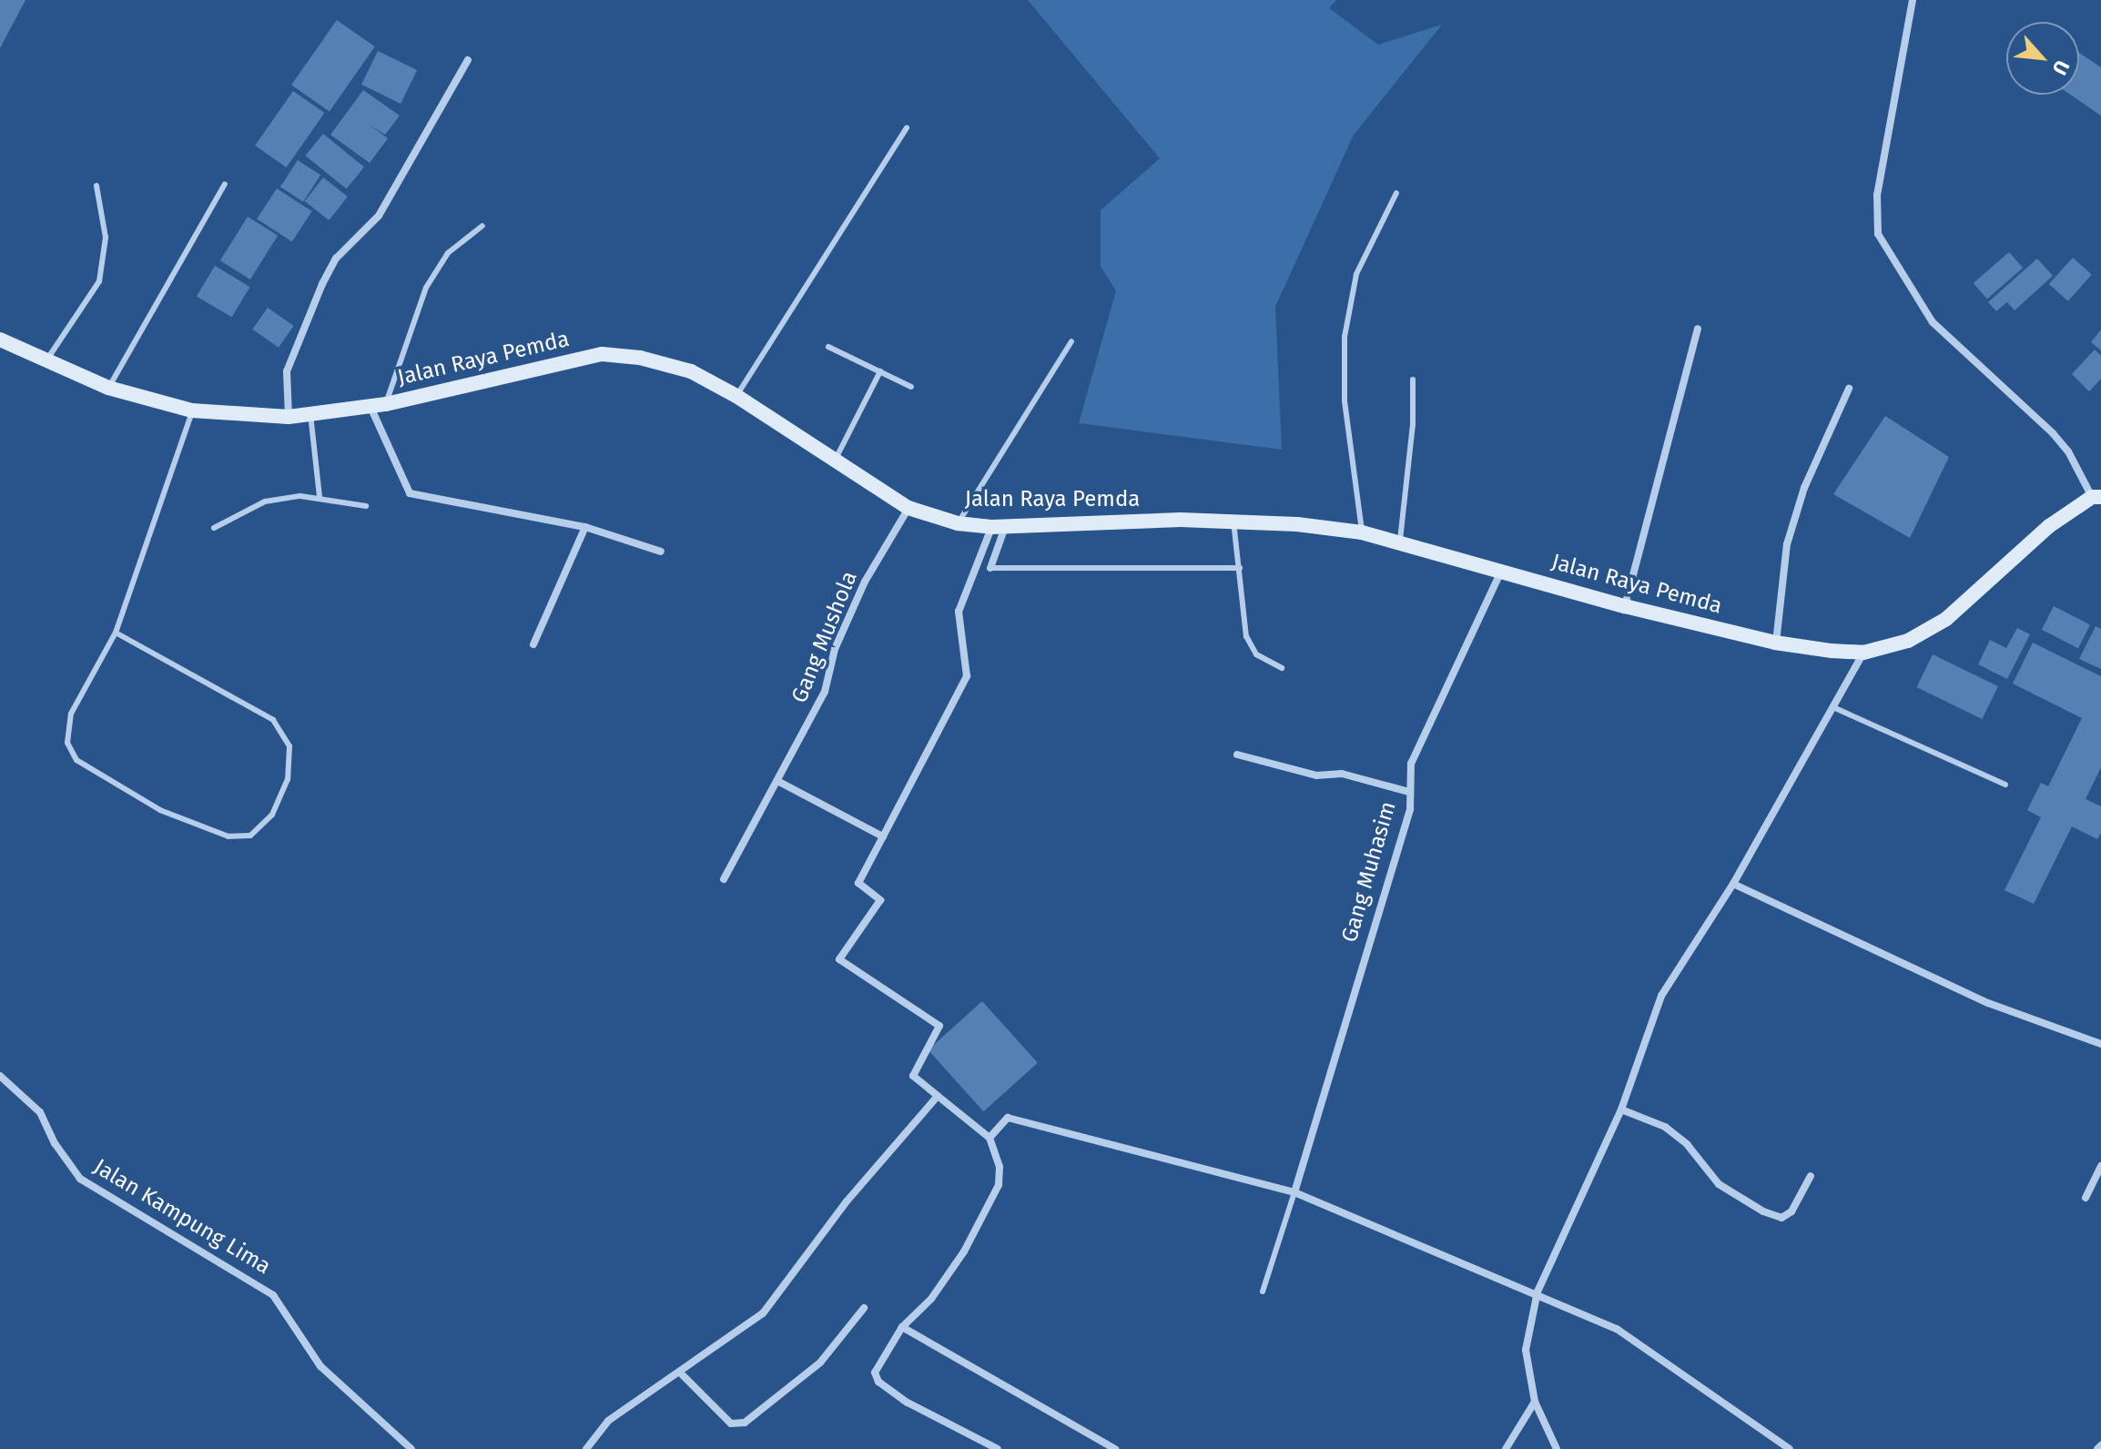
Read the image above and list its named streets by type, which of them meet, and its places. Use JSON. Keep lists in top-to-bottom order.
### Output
{
  "streets": {
    "main road": ["Jalan Raya Pemda"],
    "street": ["Gang Mushola", "Gang Muhasim", "Jalan Kampung Lima"]
  },
  "crossings": [
    ["Jalan Raya Pemda", "Gang Mushola"],
    ["Jalan Raya Pemda", "Gang Muhasim"]
  ],
  "north": "bottom right"
}
